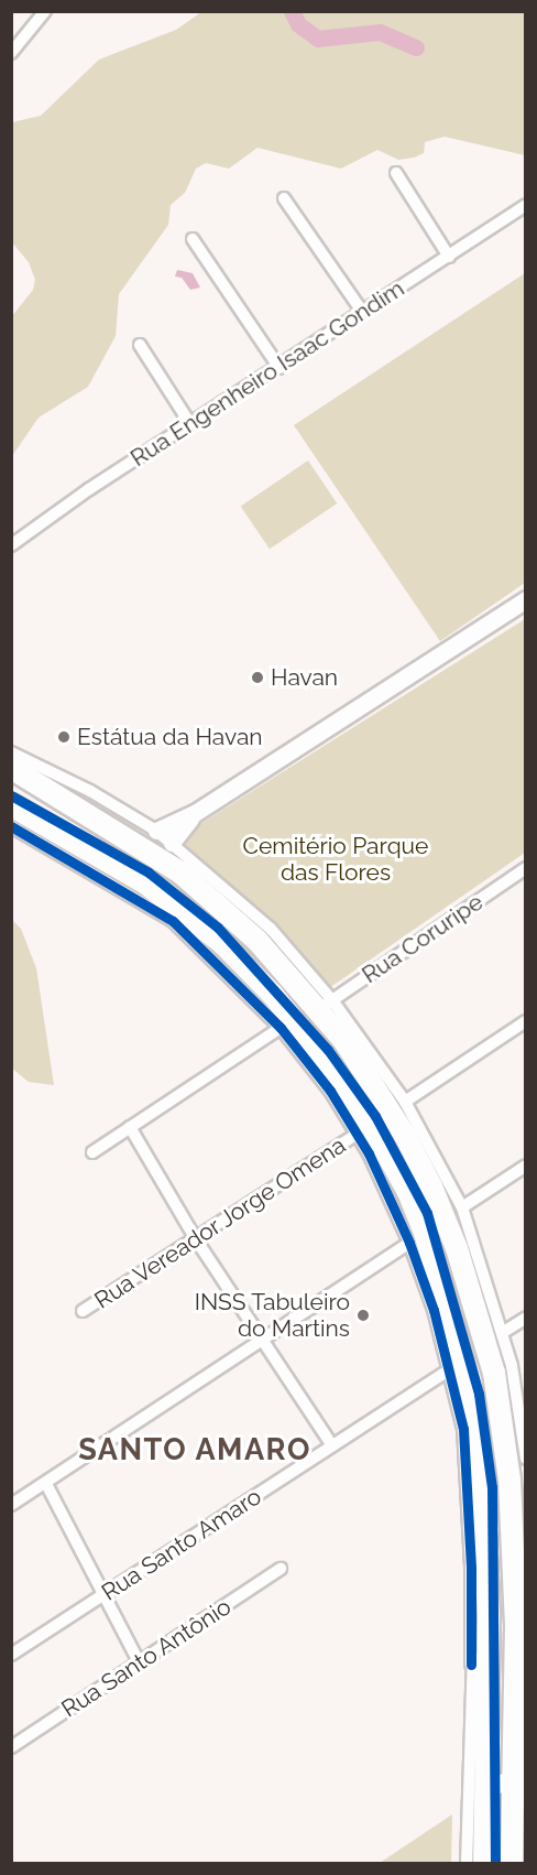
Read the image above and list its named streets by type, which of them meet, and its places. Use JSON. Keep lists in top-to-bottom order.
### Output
{
  "streets": {
    "street": [
      "Rua Engenheiro Isaac Gondim",
      "Rua Coruripe",
      "Rua Vereador Jorge Omena",
      "Rua Santo Amaro",
      "Rua Santo Antônio"
    ]
  },
  "districts": ["SANTO AMARO"],
  "parks": ["Cemitério Parque das Flores"],
  "places": ["Havan", "Estátua da Havan", "INSS Tabuleiro do Martins"]
}
